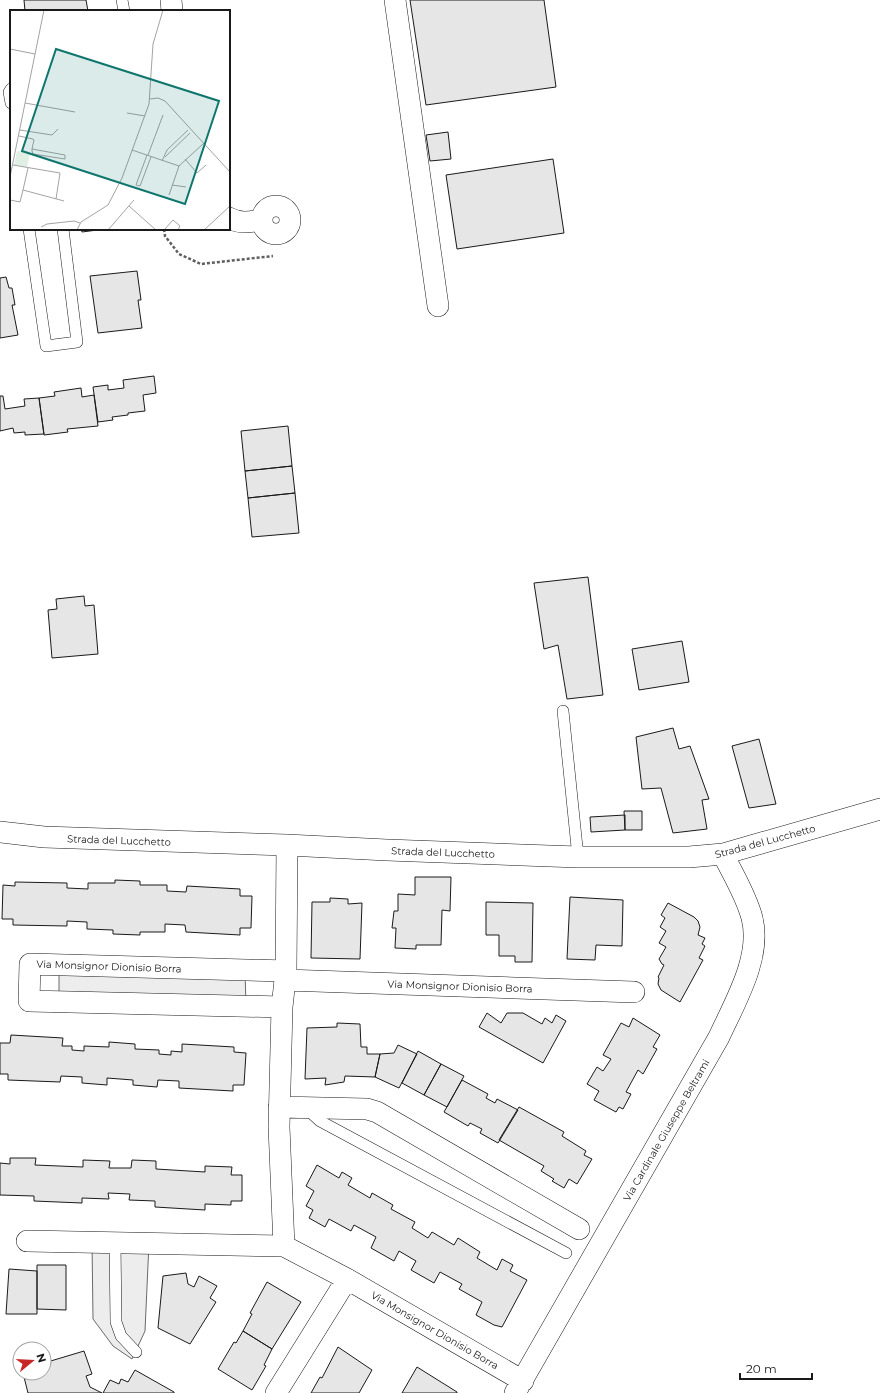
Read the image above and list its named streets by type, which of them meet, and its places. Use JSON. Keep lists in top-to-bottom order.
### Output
{
  "streets": {
    "street": ["Strada del Lucchetto", "Via Monsignor Dionisio Borra", "Via Cardinale Giuseppe Beltrami"]
  },
  "crossings": [
    ["Strada del Lucchetto", "Via Cardinale Giuseppe Beltrami"],
    ["Via Monsignor Dionisio Borra", "Via Cardinale Giuseppe Beltrami"]
  ],
  "scale_bar": "20 m",
  "north": "right"
}
